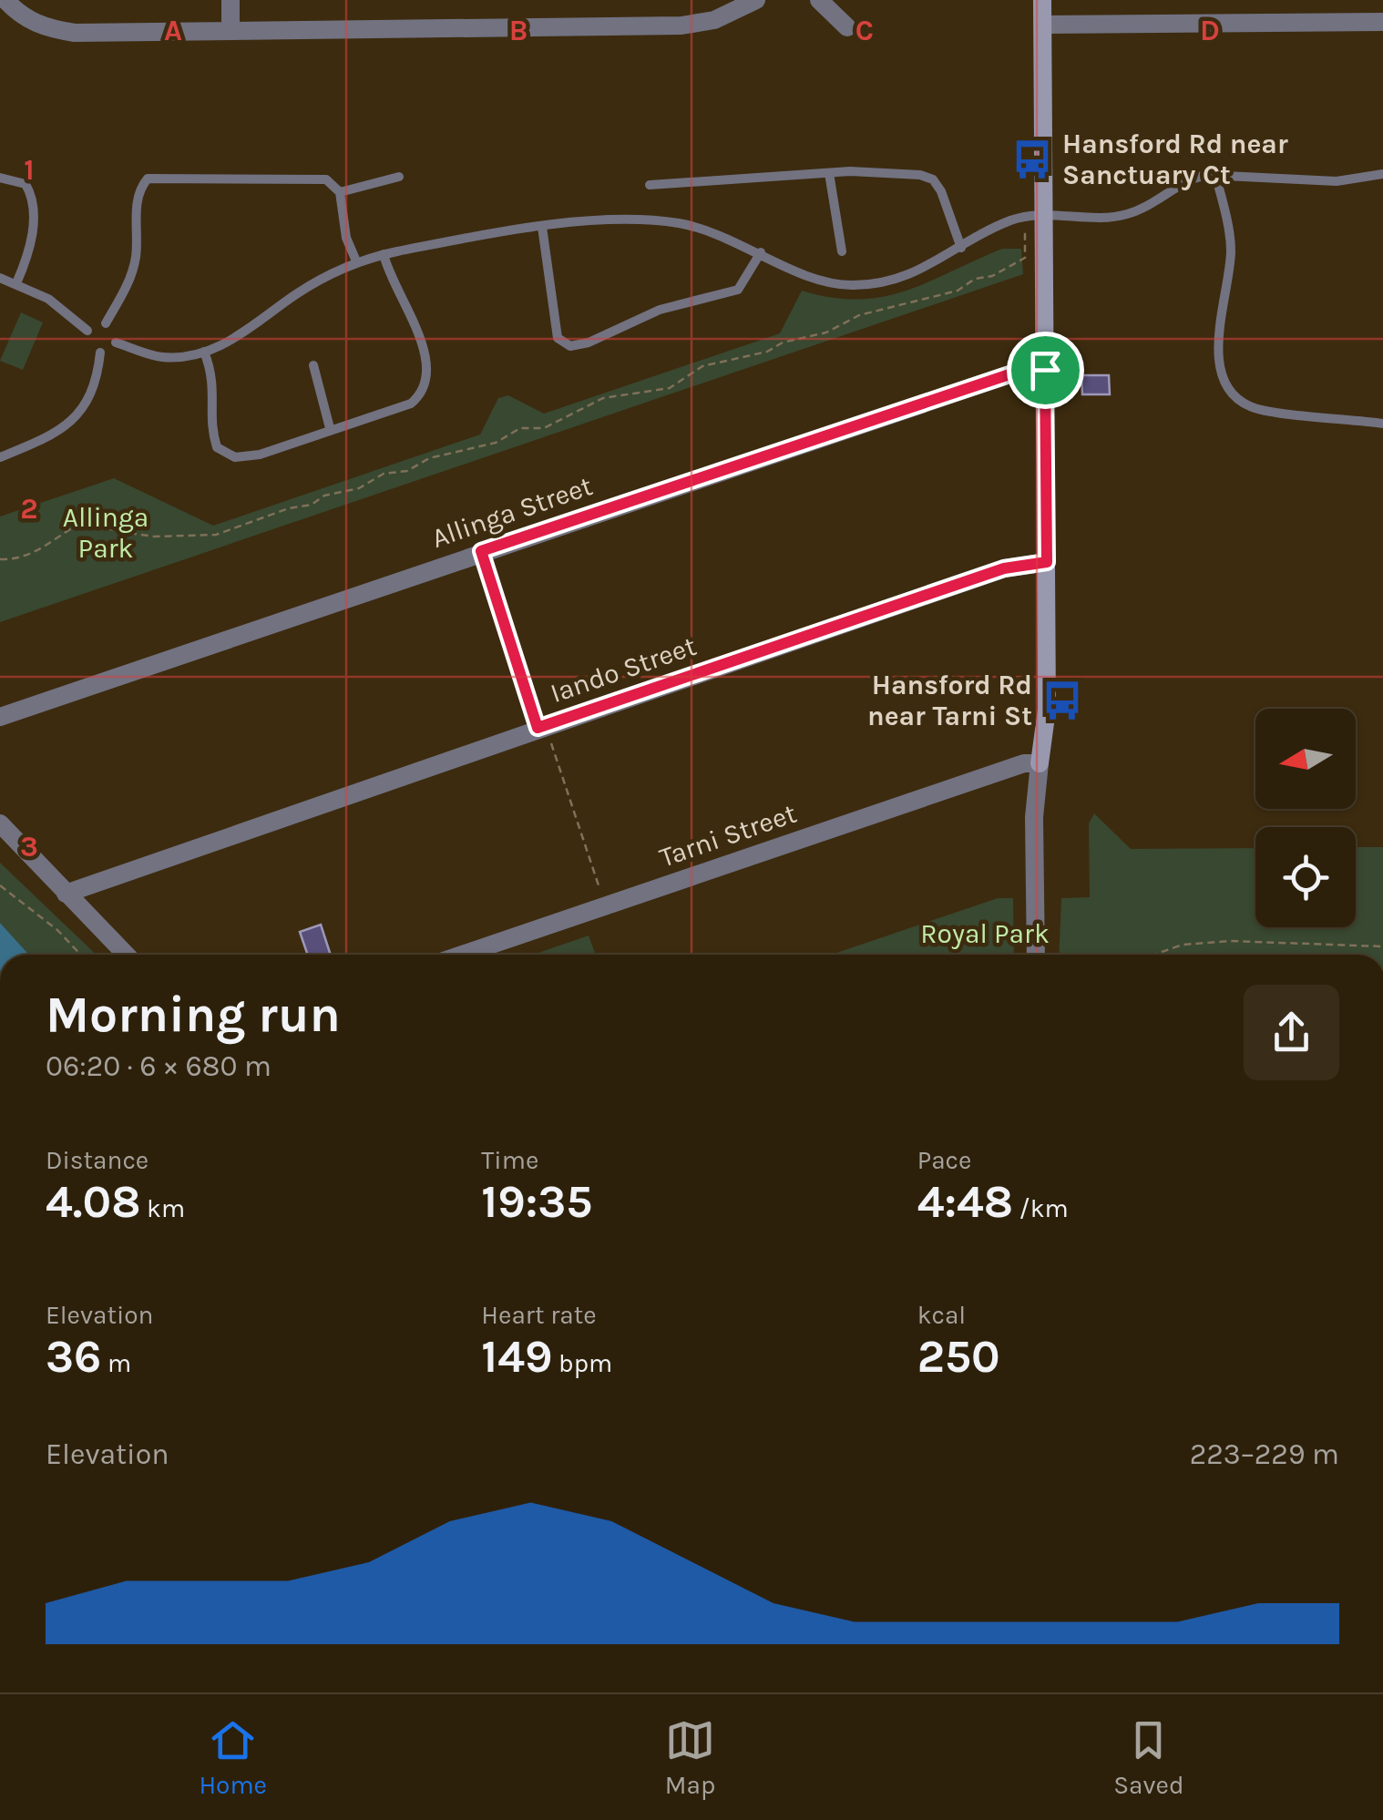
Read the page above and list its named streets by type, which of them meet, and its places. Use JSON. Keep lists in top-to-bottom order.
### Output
{
  "streets": {
    "street": ["Allinga Street", "Iando Street", "Tarni Street"]
  },
  "parks": ["Allinga Park", "Royal Park"],
  "places": {
    "bus stop": ["Hansford Rd near Sanctuary Ct", "Hansford Rd near Tarni St"]
  },
  "north": "left",
  "page": {
    "heading": ["Morning run", "06:20 · 6 × 680 m"],
    "stats": [
      ["Distance", "4.08 km"],
      ["Time", "19:35"],
      ["Pace", "4:48 /km"],
      ["Elevation", "36 m"],
      ["Heart rate", "149 bpm"],
      ["kcal", "250"]
    ],
    "chart": ["Elevation", "223–229 m"],
    "tabs": ["Home", "Map", "Saved"]
  },
  "grid": {
    "columns": [
      "A",
      "B",
      "C",
      "D"
    ],
    "rows": ["1", "2", "3"]
  }
}
